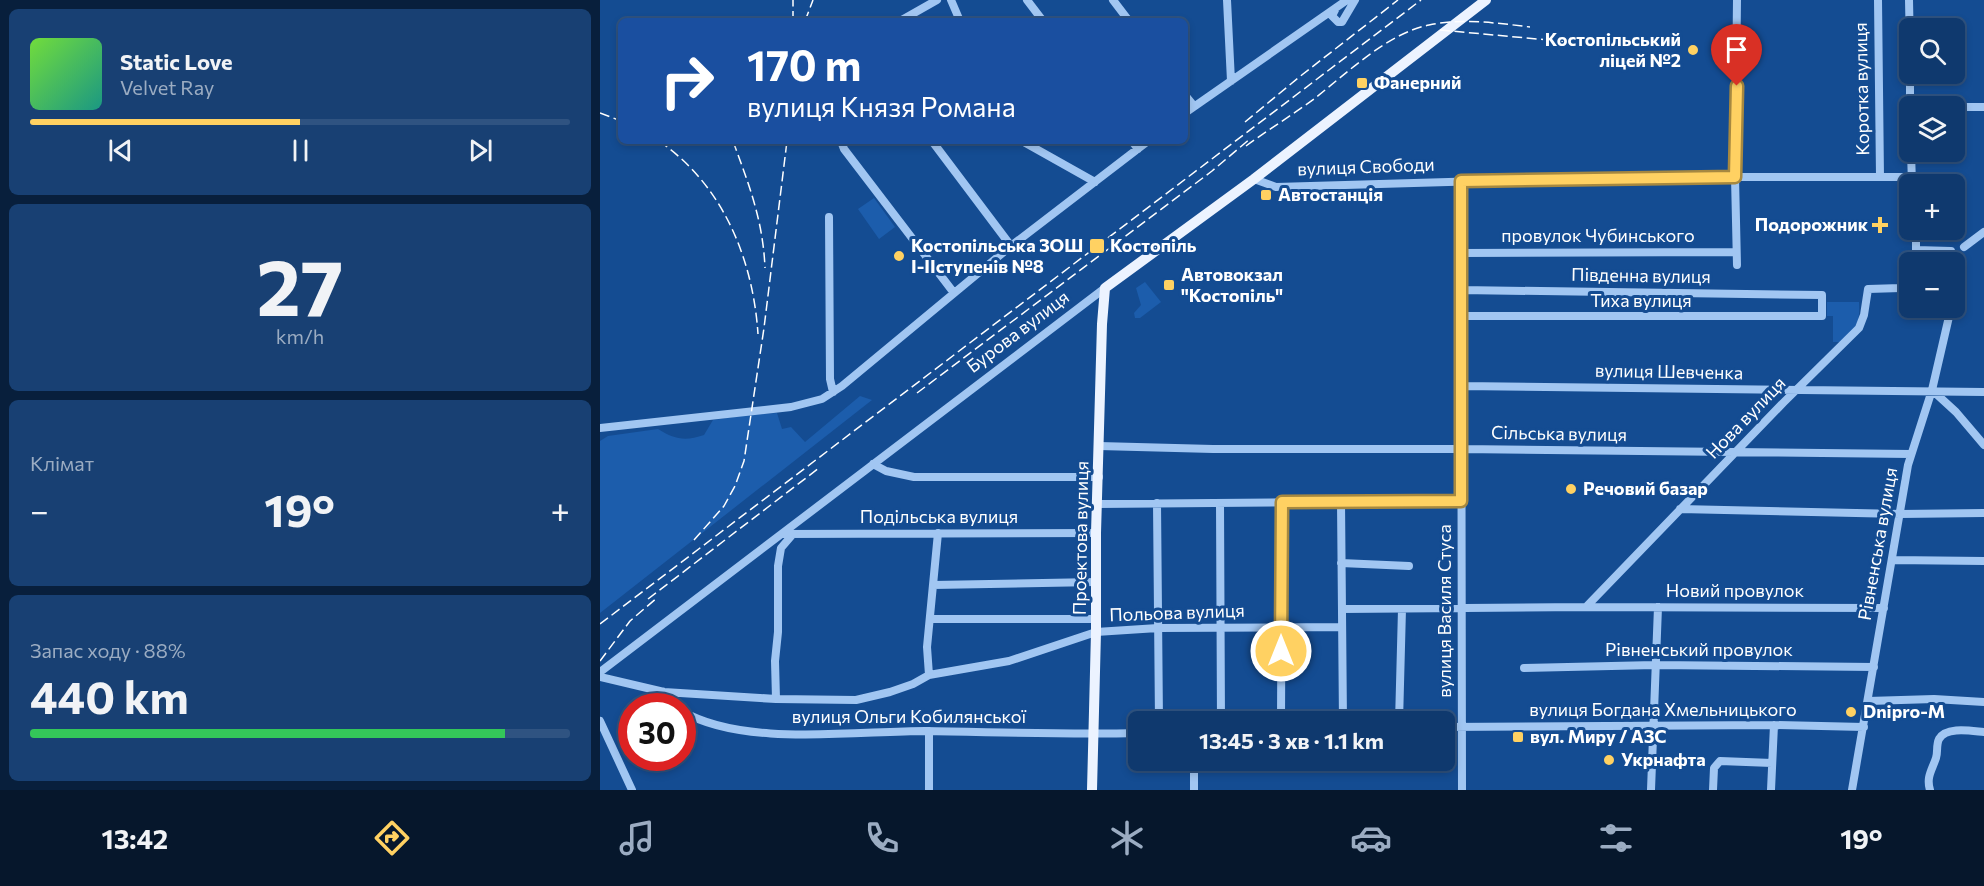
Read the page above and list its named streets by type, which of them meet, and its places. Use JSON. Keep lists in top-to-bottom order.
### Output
{
  "streets": {
    "main road": ["Бурова вулиця", "Проектова вулиця"],
    "street": [
      "Коротка вулиця",
      "вулиця Свободи",
      "провулок Чубинського",
      "Південна вулиця",
      "Тиха вулиця",
      "вулиця Шевченка",
      "Нова вулиця",
      "Сільська вулиця",
      "Подільська вулиця",
      "Рівненська вулиця",
      "Новий провулок",
      "вулиця Василя Стуса",
      "Польова вулиця",
      "Рівненський провулок",
      "вулиця Богдана Хмельницького",
      "вулиця Ольги Кобилянської"
    ]
  },
  "crossings": [
    ["Коротка вулиця", "вулиця Свободи"],
    ["вулиця Свободи", "Бурова вулиця"],
    ["вулиця Свободи", "вулиця Василя Стуса"],
    ["провулок Чубинського", "вулиця Василя Стуса"],
    ["Південна вулиця", "Тиха вулиця"],
    ["Південна вулиця", "вулиця Василя Стуса"],
    ["Тиха вулиця", "вулиця Василя Стуса"],
    ["Бурова вулиця", "Подільська вулиця"],
    ["Бурова вулиця", "Проектова вулиця"],
    ["Бурова вулиця", "Польова вулиця"],
    ["вулиця Шевченка", "Нова вулиця"],
    ["вулиця Шевченка", "Рівненська вулиця"],
    ["вулиця Шевченка", "вулиця Василя Стуса"],
    ["Нова вулиця", "Сільська вулиця"],
    ["Нова вулиця", "Новий провулок"],
    ["Сільська вулиця", "Проектова вулиця"],
    ["Сільська вулиця", "Рівненська вулиця"],
    ["Сільська вулиця", "вулиця Василя Стуса"],
    ["Подільська вулиця", "Проектова вулиця"],
    ["Проектова вулиця", "Польова вулиця"],
    ["Проектова вулиця", "вулиця Ольги Кобилянської"],
    ["Рівненська вулиця", "Новий провулок"],
    ["Рівненська вулиця", "Рівненський провулок"],
    ["Рівненська вулиця", "вулиця Богдана Хмельницького"],
    ["вулиця Василя Стуса", "вулиця Богдана Хмельницького"]
  ],
  "places": {
    "other": [
      "Костопільський ліцей №2",
      "Костопільська ЗОШ І-ІІступенів №8",
      "Речовий базар",
      "Dnipro-M",
      "Укрнафта"
    ],
    "transit": [
      "Фанерний",
      "Автостанція",
      "Костопіль",
      "Автовокзал \"Костопіль\"",
      "вул. Миру / АЗС"
    ],
    "health": ["Подорожник"]
  },
  "page": {
    "map_buttons": ["+", "−"],
    "turn": ["170 m", "вулиця Князя Романа"],
    "song": ["Static Love", "Velvet Ray"],
    "tile": [
      ["27", "km/h"],
      "Клімат",
      ["Запас ходу · 88%", "440 km"]
    ],
    "heat": ["−", "19°", "+"],
    "limit": "30",
    "trip": "13:45 · 3 хв · 1.1 km",
    "tabs": ["13:42", "19°"]
  }
}
